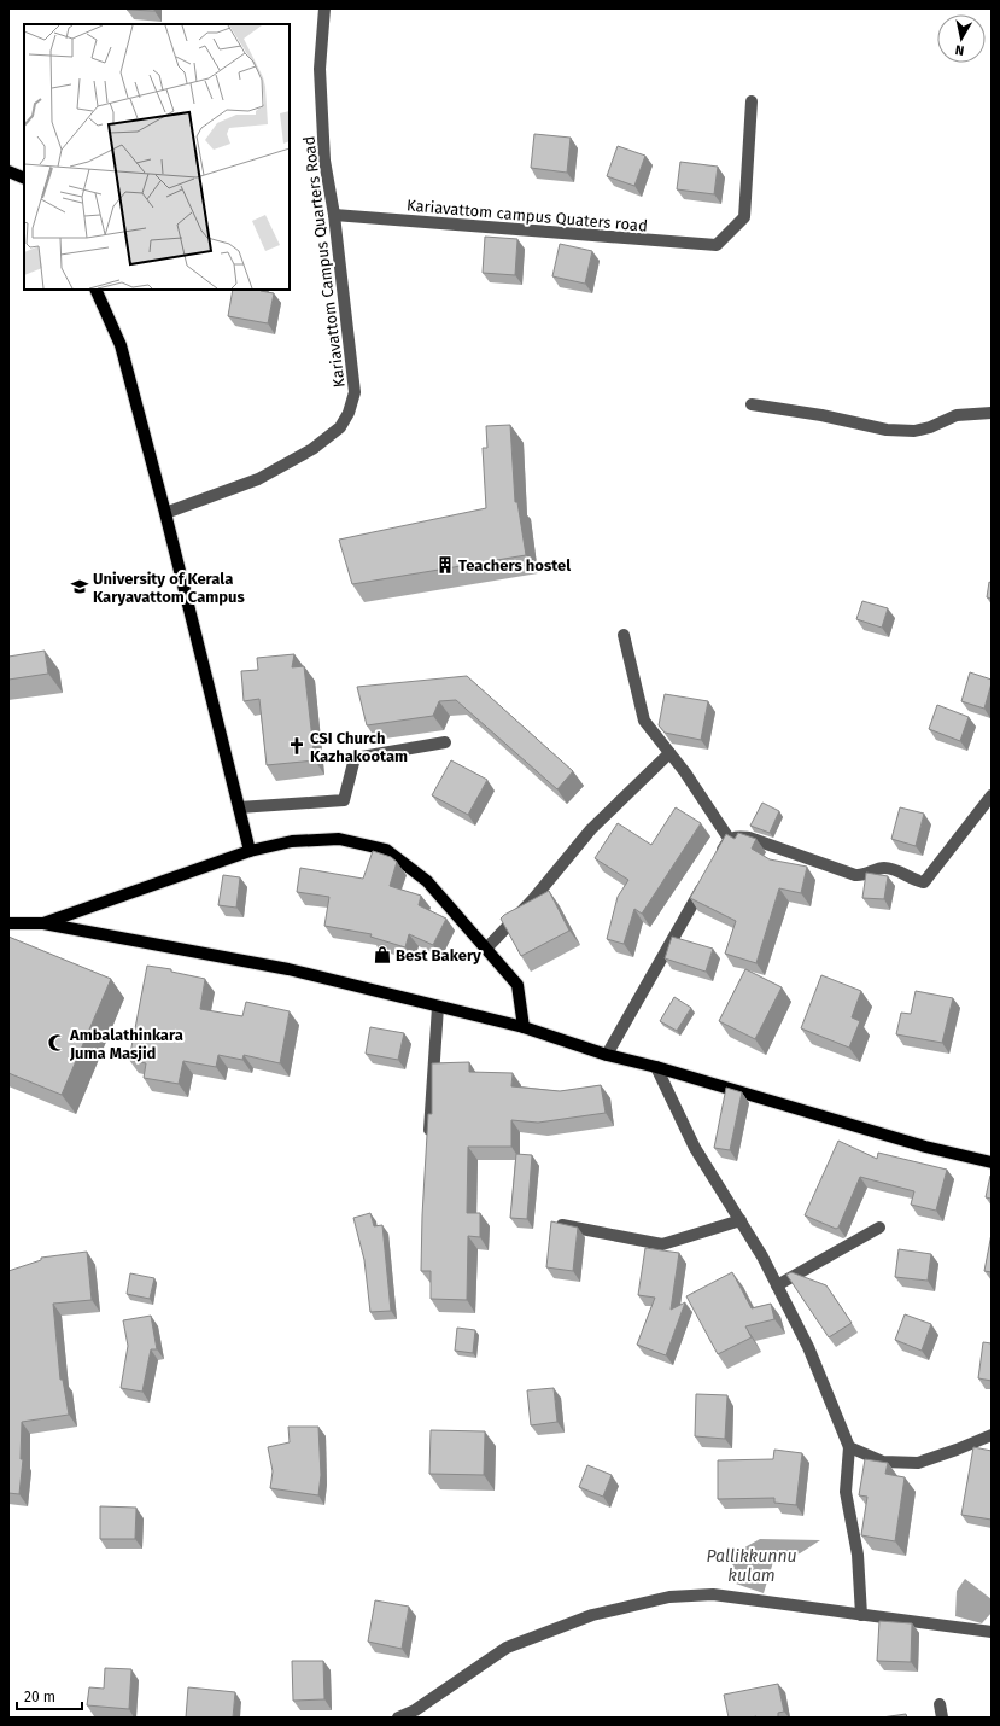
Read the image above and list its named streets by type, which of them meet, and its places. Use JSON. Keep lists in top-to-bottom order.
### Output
{
  "streets": {
    "street": ["Kariavattom campus Quaters road", "Kariavattom Campus Quarters Road"]
  },
  "crossings": [
    ["Kariavattom campus Quaters road", "Kariavattom Campus Quarters Road"]
  ],
  "water": ["Pallikkunnu kulam"],
  "places": {
    "building": ["Teachers hostel"],
    "school or university": ["University of Kerala Karyavattom Campus"],
    "church": ["CSI Church Kazhakootam"],
    "shop": ["Best Bakery"],
    "mosque": ["Ambalathinkara Juma Masjid"]
  },
  "scale_bar": "20 m",
  "north": "bottom"
}
